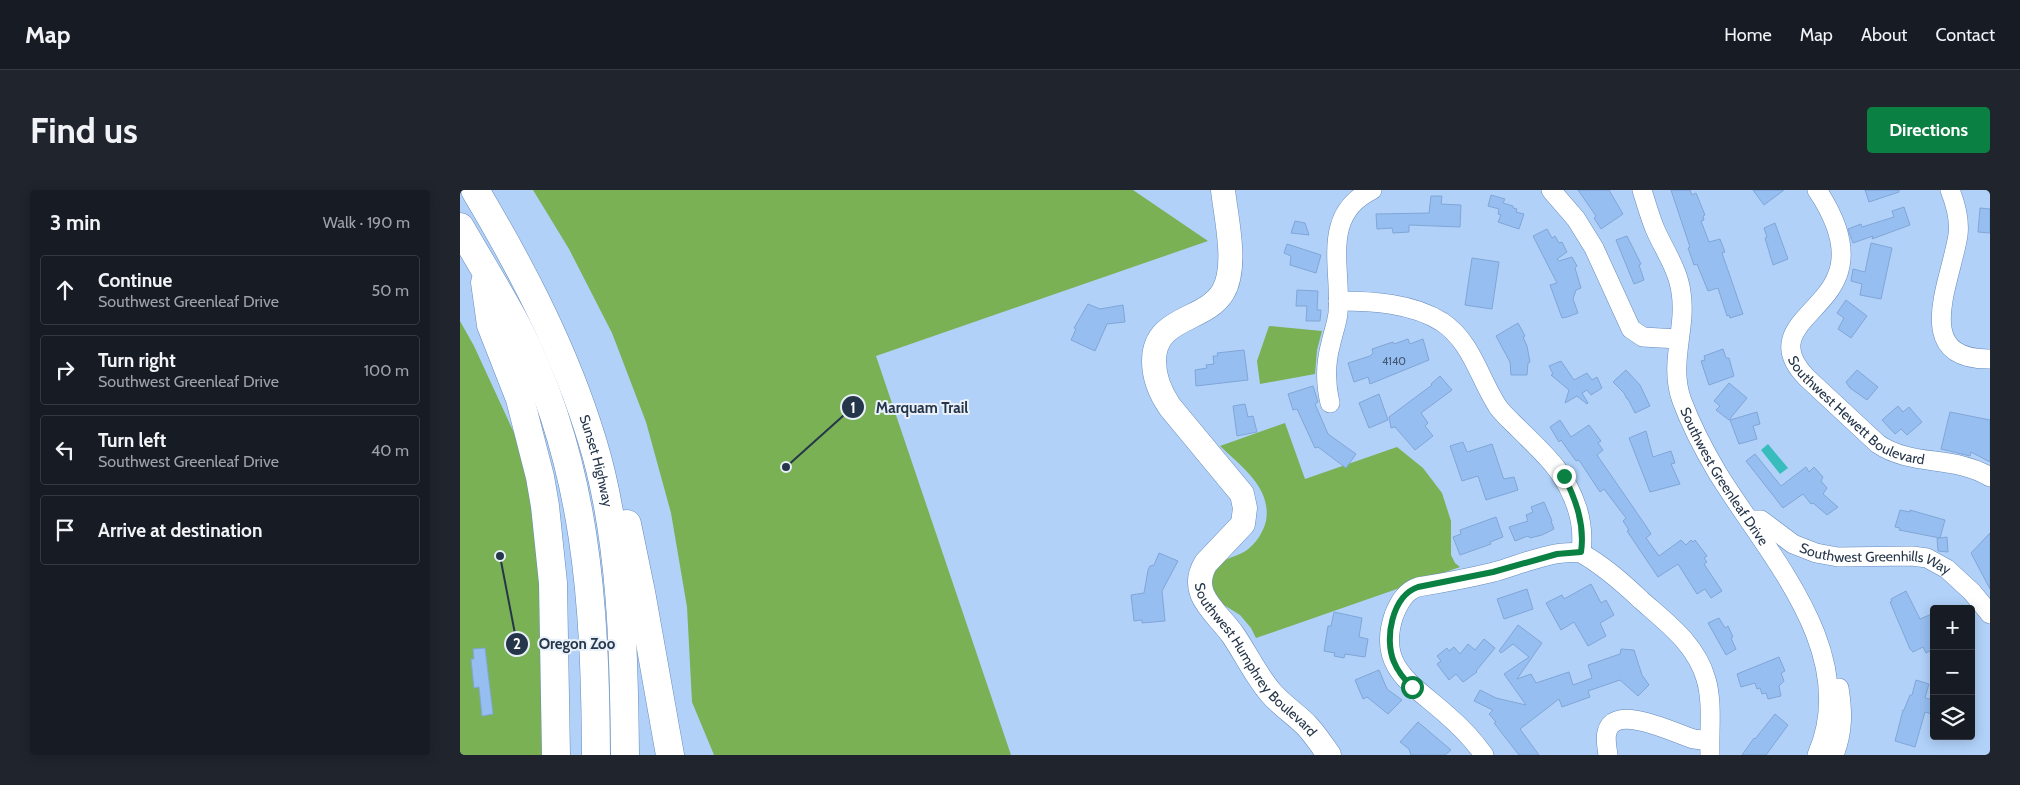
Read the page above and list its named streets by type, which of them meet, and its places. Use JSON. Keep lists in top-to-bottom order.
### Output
{
  "streets": {
    "highway": ["Sunset Highway"],
    "main road": ["Southwest Humphrey Boulevard"],
    "street": ["Southwest Hewett Boulevard", "Southwest Greenleaf Drive", "Southwest Greenhills Way"]
  },
  "crossings": [
    ["Southwest Greenleaf Drive", "Southwest Greenhills Way"]
  ],
  "places": ["Marquam Trail", "Oregon Zoo"],
  "house_numbers": ["4140"],
  "page": {
    "header": "Map",
    "nav": [
      "Home",
      "Map",
      "About",
      "Contact"
    ],
    "buttons": "Directions",
    "title": "Find us",
    "heading": ["3 min", "Walk · 190 m"],
    "list": [
      ["Continue", "Southwest Greenleaf Drive", "50 m"],
      ["Turn right", "Southwest Greenleaf Drive", "100 m"],
      ["Turn left", "Southwest Greenleaf Drive", "40 m"],
      "Arrive at destination"
    ],
    "map_buttons": ["+", "−"]
  }
}
